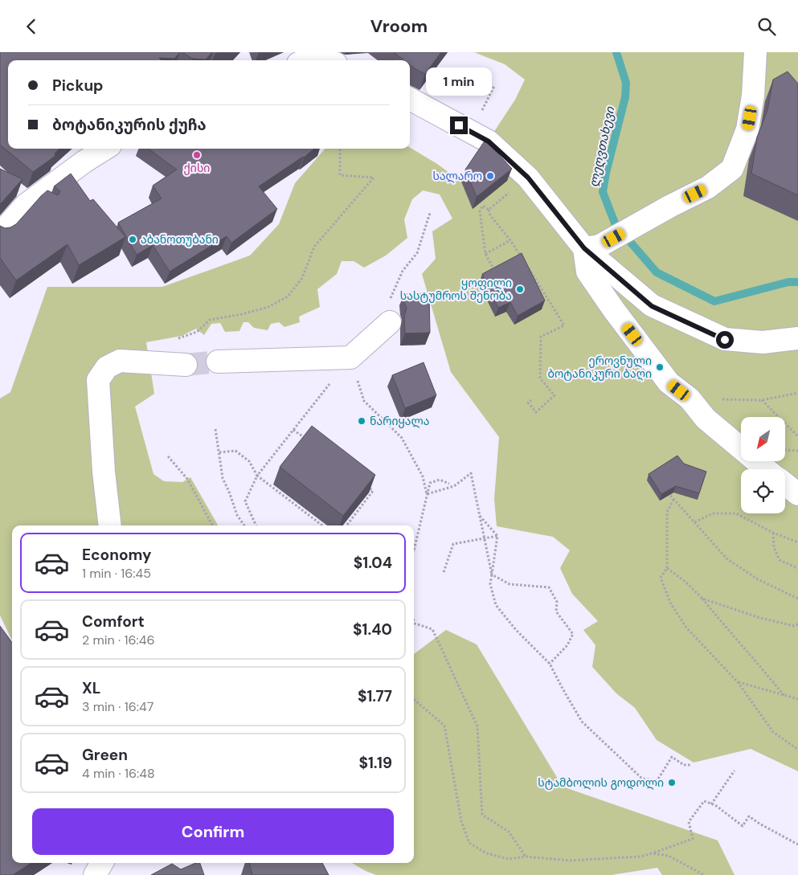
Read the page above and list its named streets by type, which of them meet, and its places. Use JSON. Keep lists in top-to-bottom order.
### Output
{
  "water": ["ლეღვთახევი"],
  "places": [
    "ქისი",
    "სალარო",
    "აბანოთუბანი",
    "ყოფილი სასტუმროს შენობა",
    "ეროვნული ბოტანიკური ბაღი",
    "ნარიყალა",
    "სტამბოლის გოდოლი"
  ],
  "north": "bottom left",
  "page": {
    "header": "Vroom",
    "banner": ["Pickup", "ბოტანიკურის ქუჩა"],
    "bubble": "1 min",
    "list": [
      {
        "name": "Economy",
        "note": "1 min · 16:45",
        "value": "$1.04"
      },
      {
        "name": "Comfort",
        "note": "2 min · 16:46",
        "value": "$1.40"
      },
      {
        "name": "XL",
        "note": "3 min · 16:47",
        "value": "$1.77"
      },
      {
        "name": "Green",
        "note": "4 min · 16:48",
        "value": "$1.19"
      }
    ],
    "buttons": "Confirm"
  }
}
